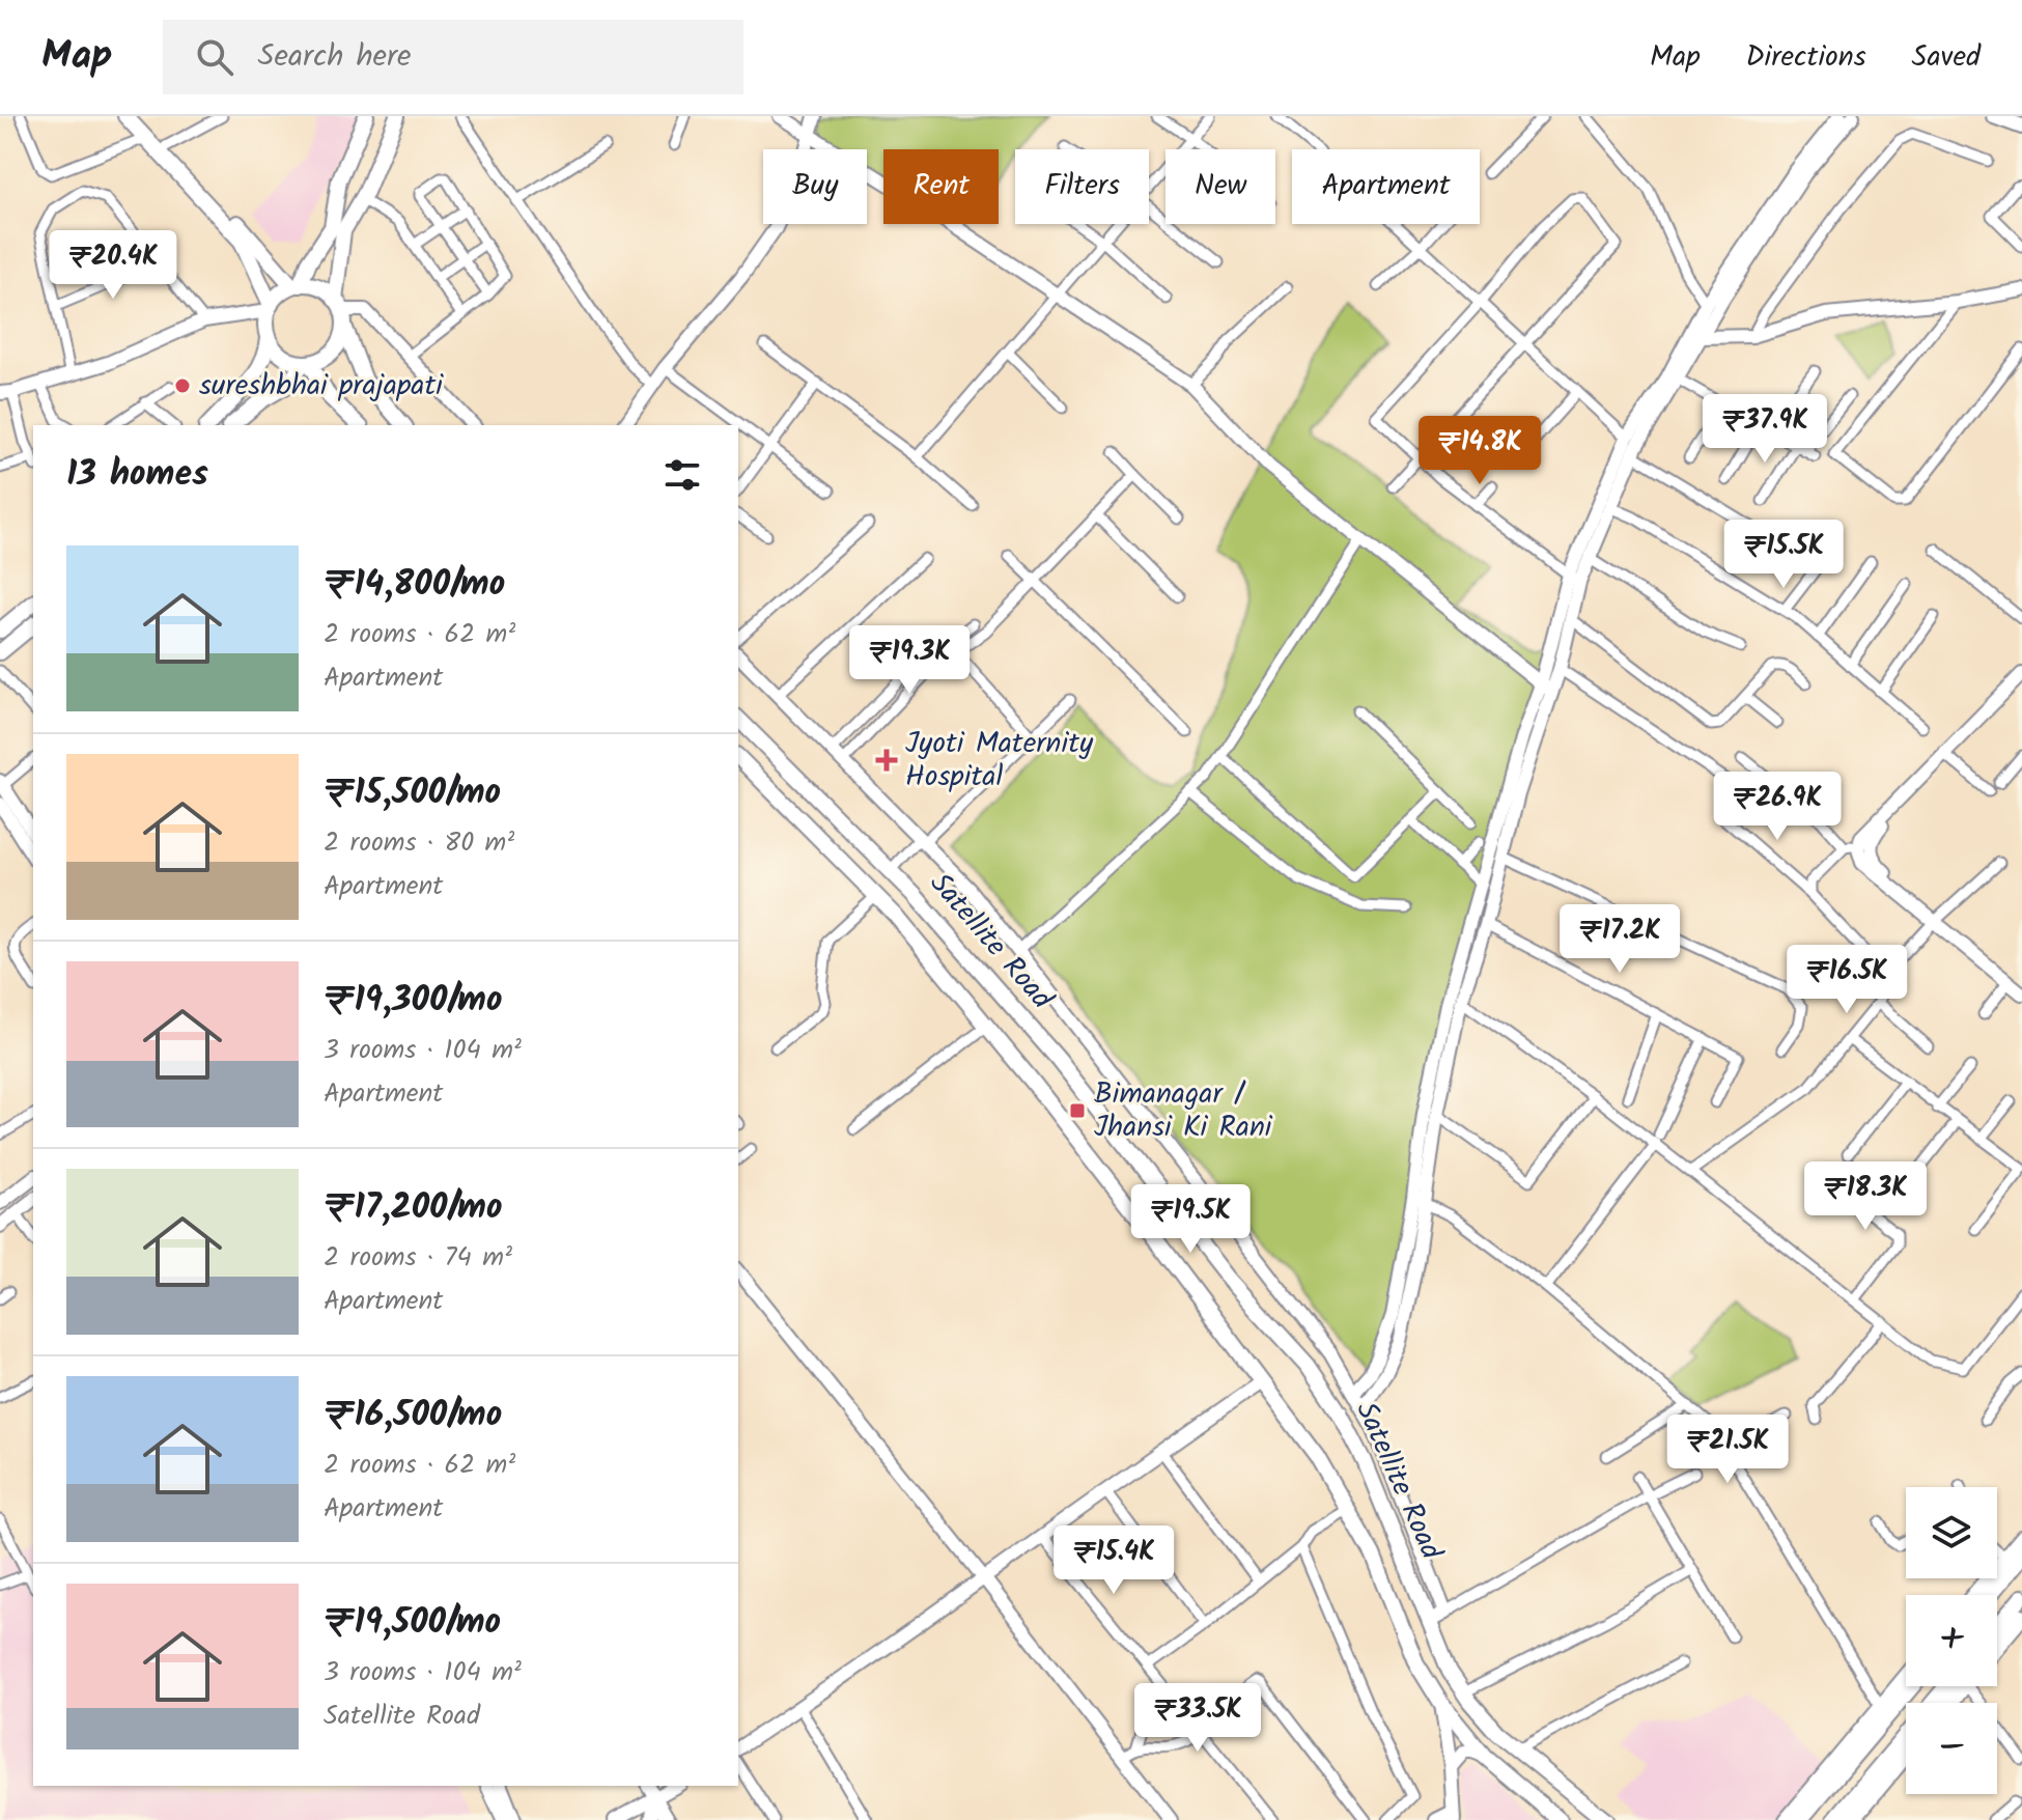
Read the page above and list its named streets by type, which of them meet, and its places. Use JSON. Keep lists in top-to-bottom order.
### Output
{
  "streets": {
    "main road": ["Satellite Road"]
  },
  "places": {
    "other": ["sureshbhai prajapati"],
    "health": ["Jyoti Maternity Hospital"],
    "transit": ["Bimanagar / Jhansi Ki Rani"]
  },
  "page": {
    "header": "Map",
    "search": "Search here",
    "nav": ["Map", "Directions", "Saved"],
    "chip": [
      "Buy",
      "Rent",
      "Filters",
      "New",
      "Apartment"
    ],
    "price": [
      "₹20.4K",
      "₹37.9K",
      "₹14.8K",
      "₹15.5K",
      "₹19.3K",
      "₹26.9K",
      "₹17.2K",
      "₹16.5K",
      "₹18.3K",
      "₹19.5K",
      "₹21.5K",
      "₹15.4K",
      "₹33.5K"
    ],
    "heading": "13 homes",
    "list": [
      {
        "name": "₹14,800/mo",
        "note": "2 rooms · 62 m² · Apartment"
      },
      {
        "name": "₹15,500/mo",
        "note": "2 rooms · 80 m² · Apartment"
      },
      {
        "name": "₹19,300/mo",
        "note": "3 rooms · 104 m² · Apartment"
      },
      {
        "name": "₹17,200/mo",
        "note": "2 rooms · 74 m² · Apartment"
      },
      {
        "name": "₹16,500/mo",
        "note": "2 rooms · 62 m² · Apartment"
      },
      {
        "name": "₹19,500/mo",
        "note": "3 rooms · 104 m² · Satellite Road"
      }
    ],
    "map_buttons": ["+", "−"]
  }
}
